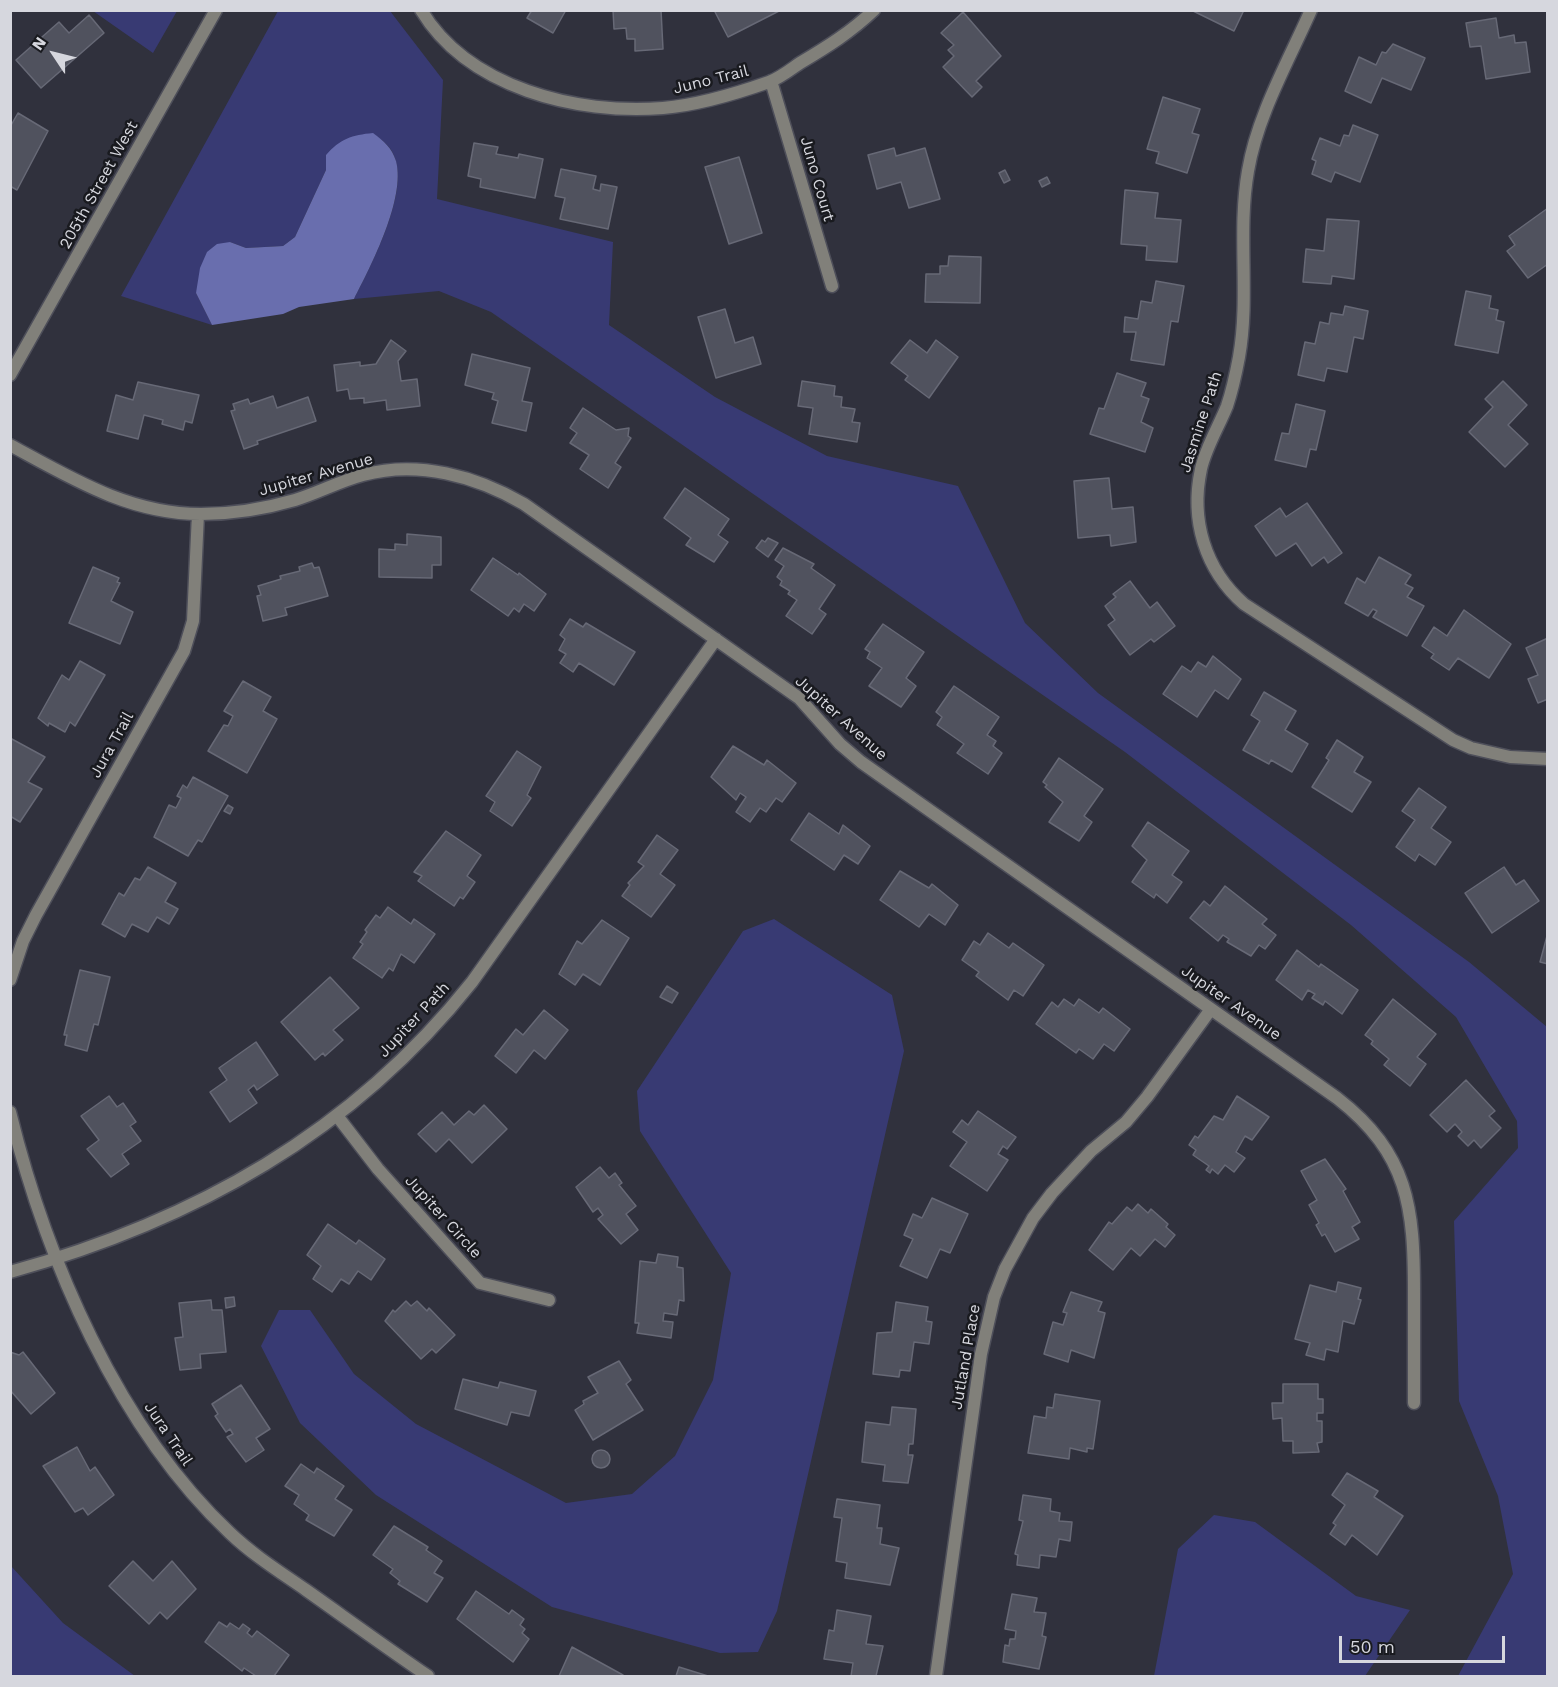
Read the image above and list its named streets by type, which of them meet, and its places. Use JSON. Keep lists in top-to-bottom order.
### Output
{
  "streets": {
    "street": [
      "Juno Trail",
      "Juno Court",
      "205th Street West",
      "Jasmine Path",
      "Jupiter Avenue",
      "Jura Trail",
      "Jupiter Path",
      "Jupiter Circle",
      "Jutland Place"
    ]
  },
  "crossings": [
    ["Juno Trail", "Juno Court"],
    ["Jupiter Avenue", "Jura Trail"],
    ["Jupiter Avenue", "Jupiter Path"],
    ["Jupiter Avenue", "Jutland Place"],
    ["Jura Trail", "Jupiter Path"],
    ["Jupiter Path", "Jupiter Circle"]
  ],
  "scale_bar": "50 m",
  "north": "top left"
}
